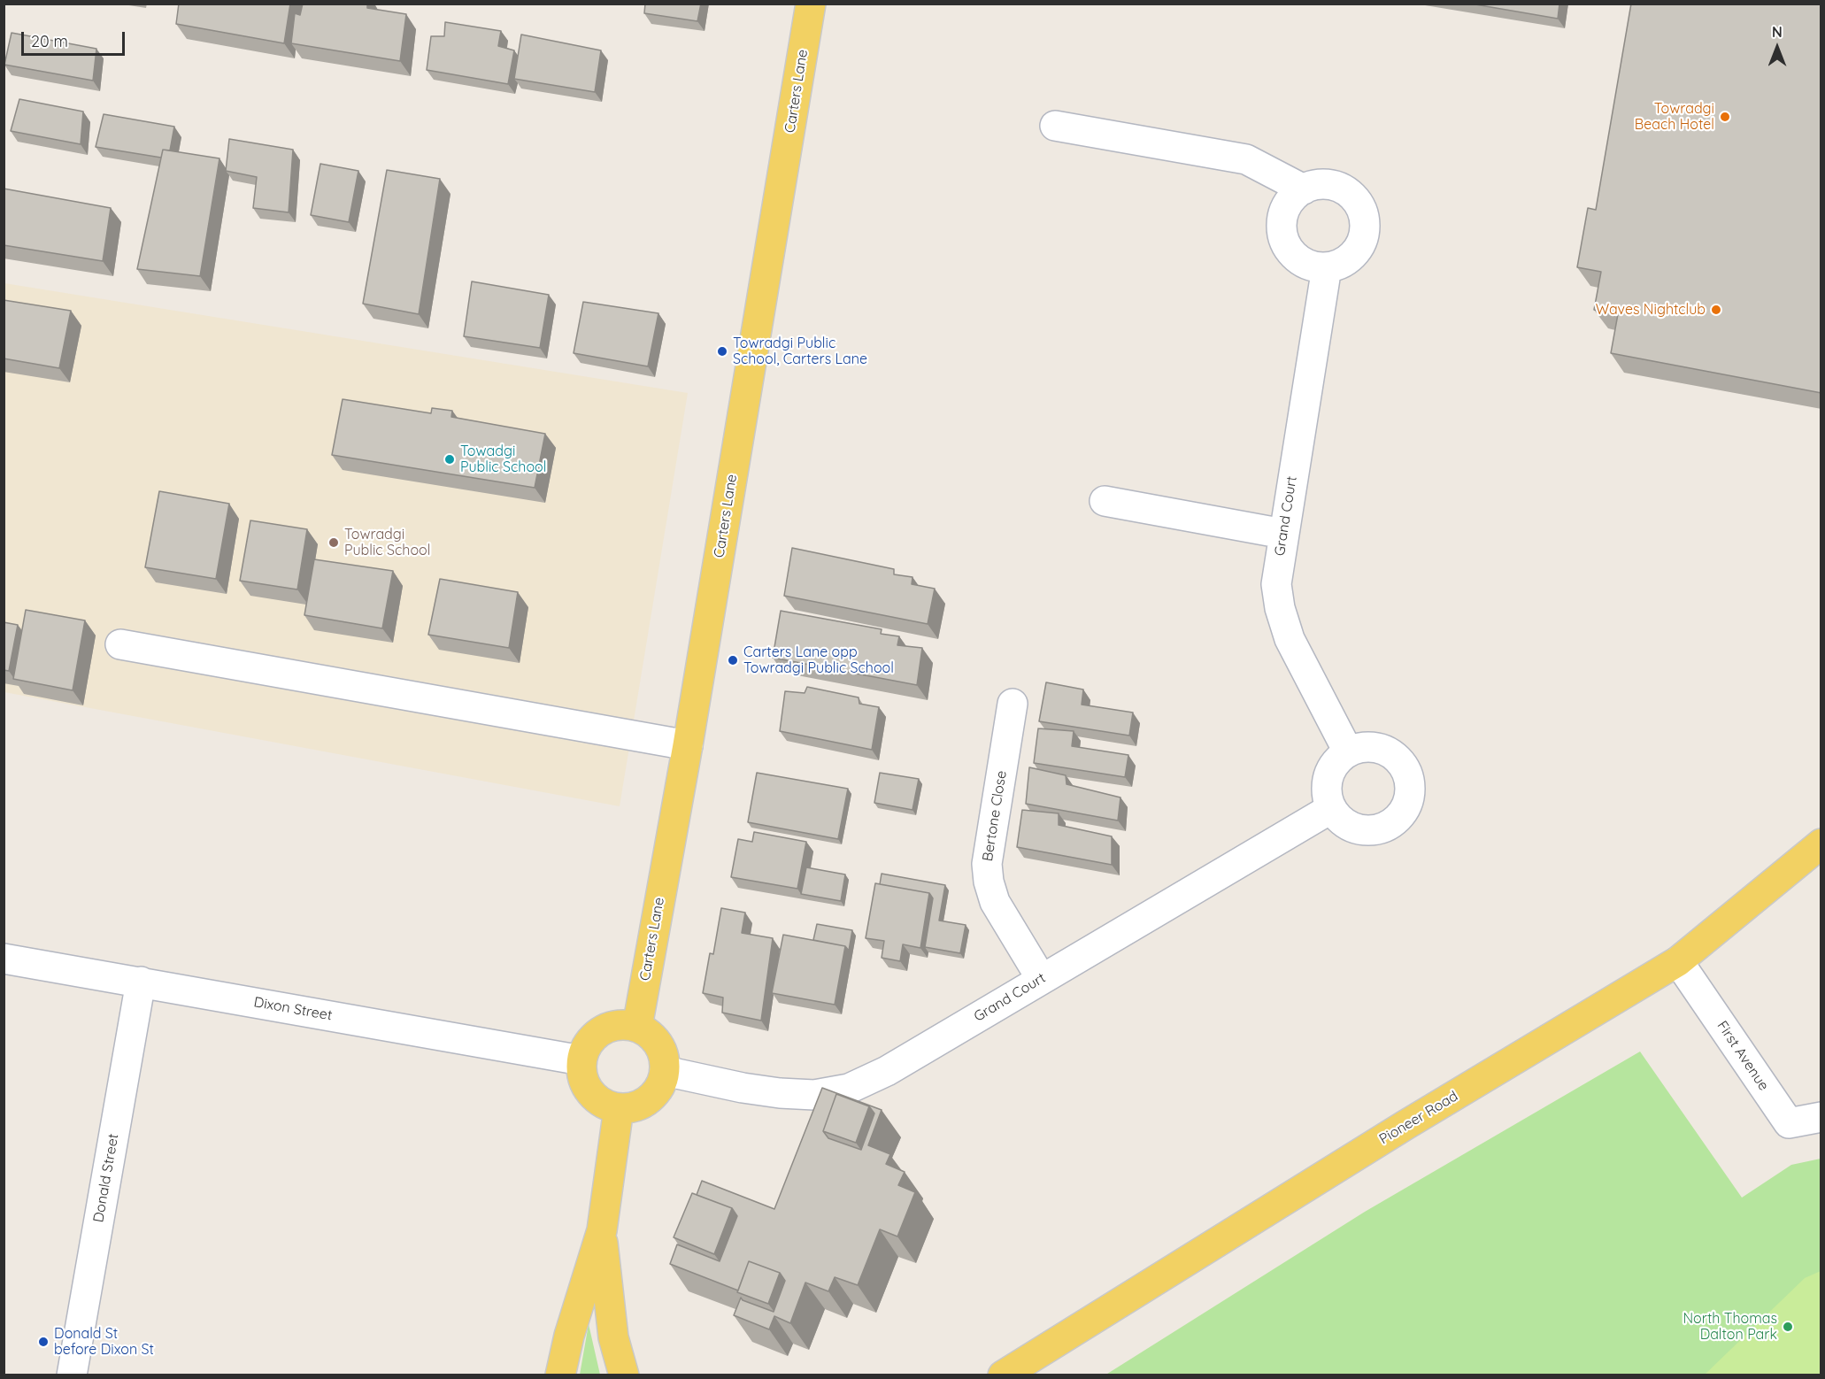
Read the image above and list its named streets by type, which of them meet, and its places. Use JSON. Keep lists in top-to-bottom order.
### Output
{
  "streets": {
    "main road": ["Carters Lane", "Pioneer Road"],
    "street": [
      "Grand Court",
      "Bertone Close",
      "Dixon Street",
      "First Avenue",
      "Donald Street"
    ]
  },
  "crossings": [
    ["Carters Lane", "Grand Court"],
    ["Carters Lane", "Dixon Street"],
    ["Grand Court", "Bertone Close"],
    ["Grand Court", "Dixon Street"],
    ["Dixon Street", "Donald Street"],
    ["First Avenue", "Pioneer Road"]
  ],
  "places": [
    "Towradgi Beach Hotel",
    "Waves Nightclub",
    "Towradgi Public School, Carters Lane",
    "Towadgi Public School",
    "Towradgi Public School",
    "Carters Lane opp Towradgi Public School",
    "North Thomas Dalton Park",
    "Donald St before Dixon St"
  ],
  "scale_bar": "20 m",
  "north": "top"
}
